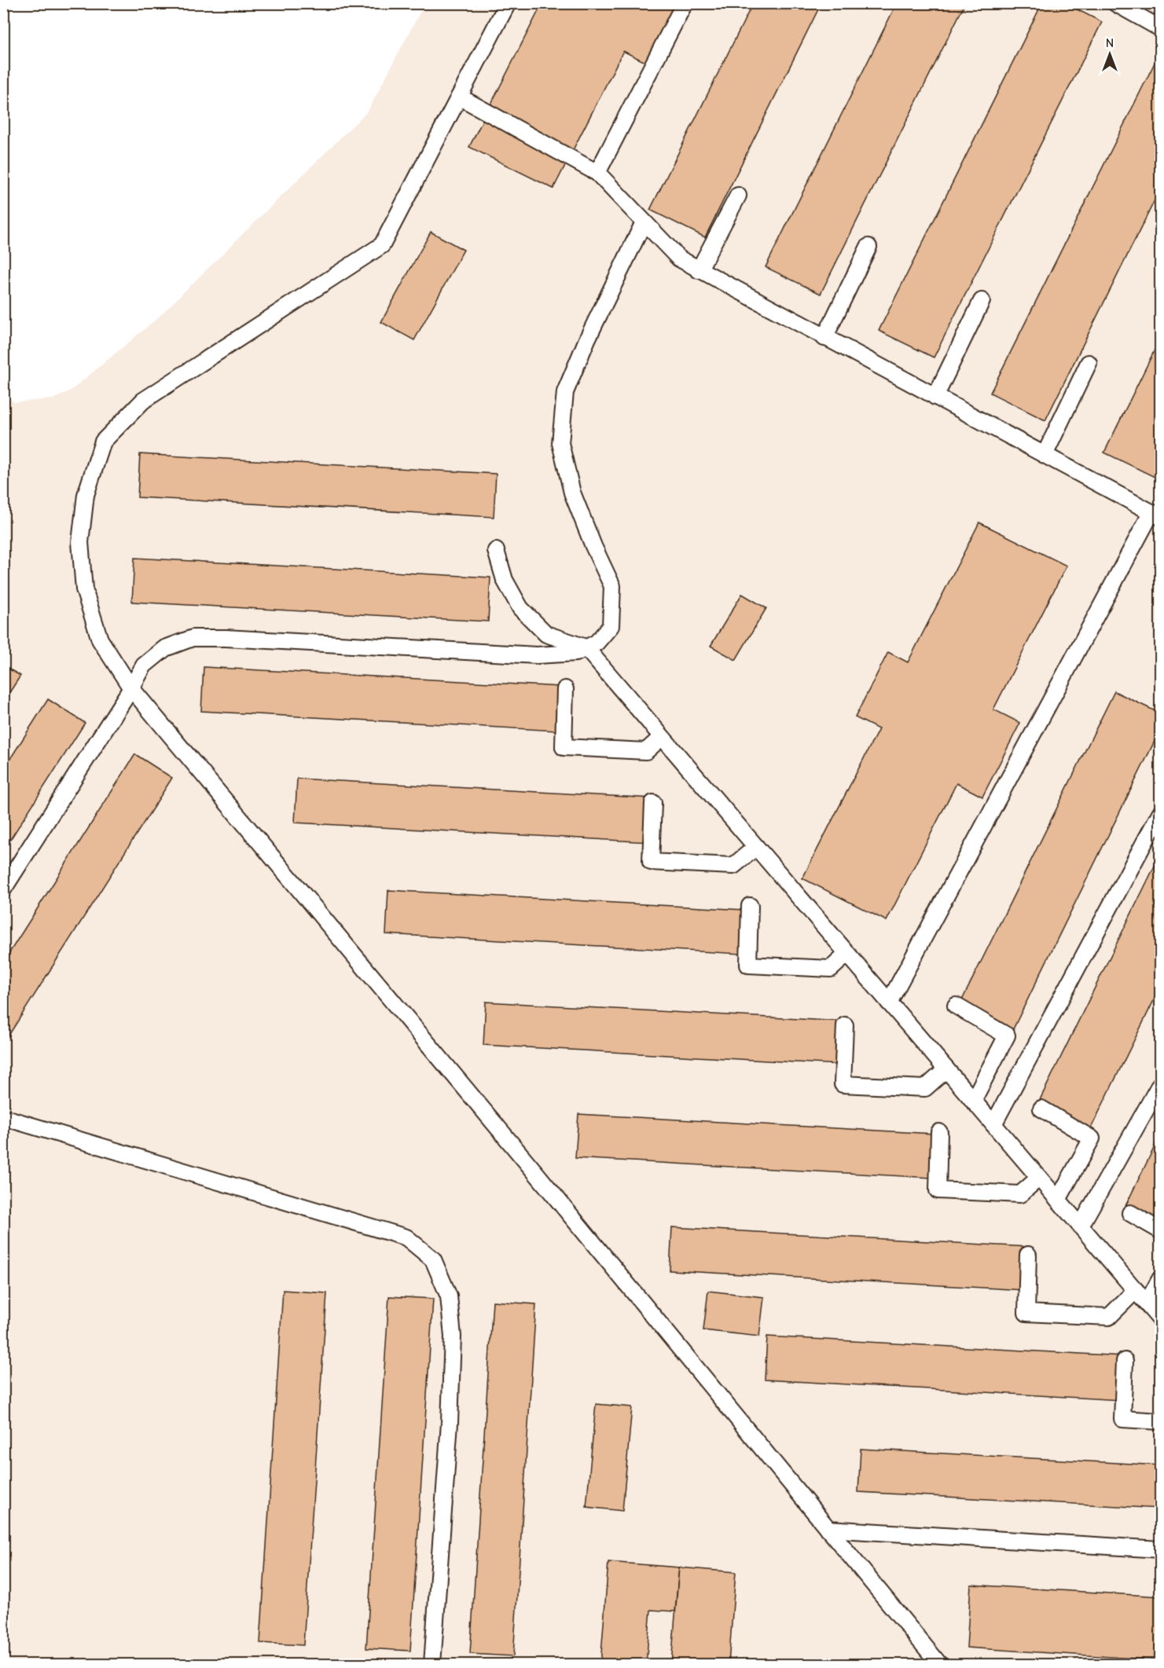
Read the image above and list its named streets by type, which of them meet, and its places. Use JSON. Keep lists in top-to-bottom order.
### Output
{
  "north": "top"
}
